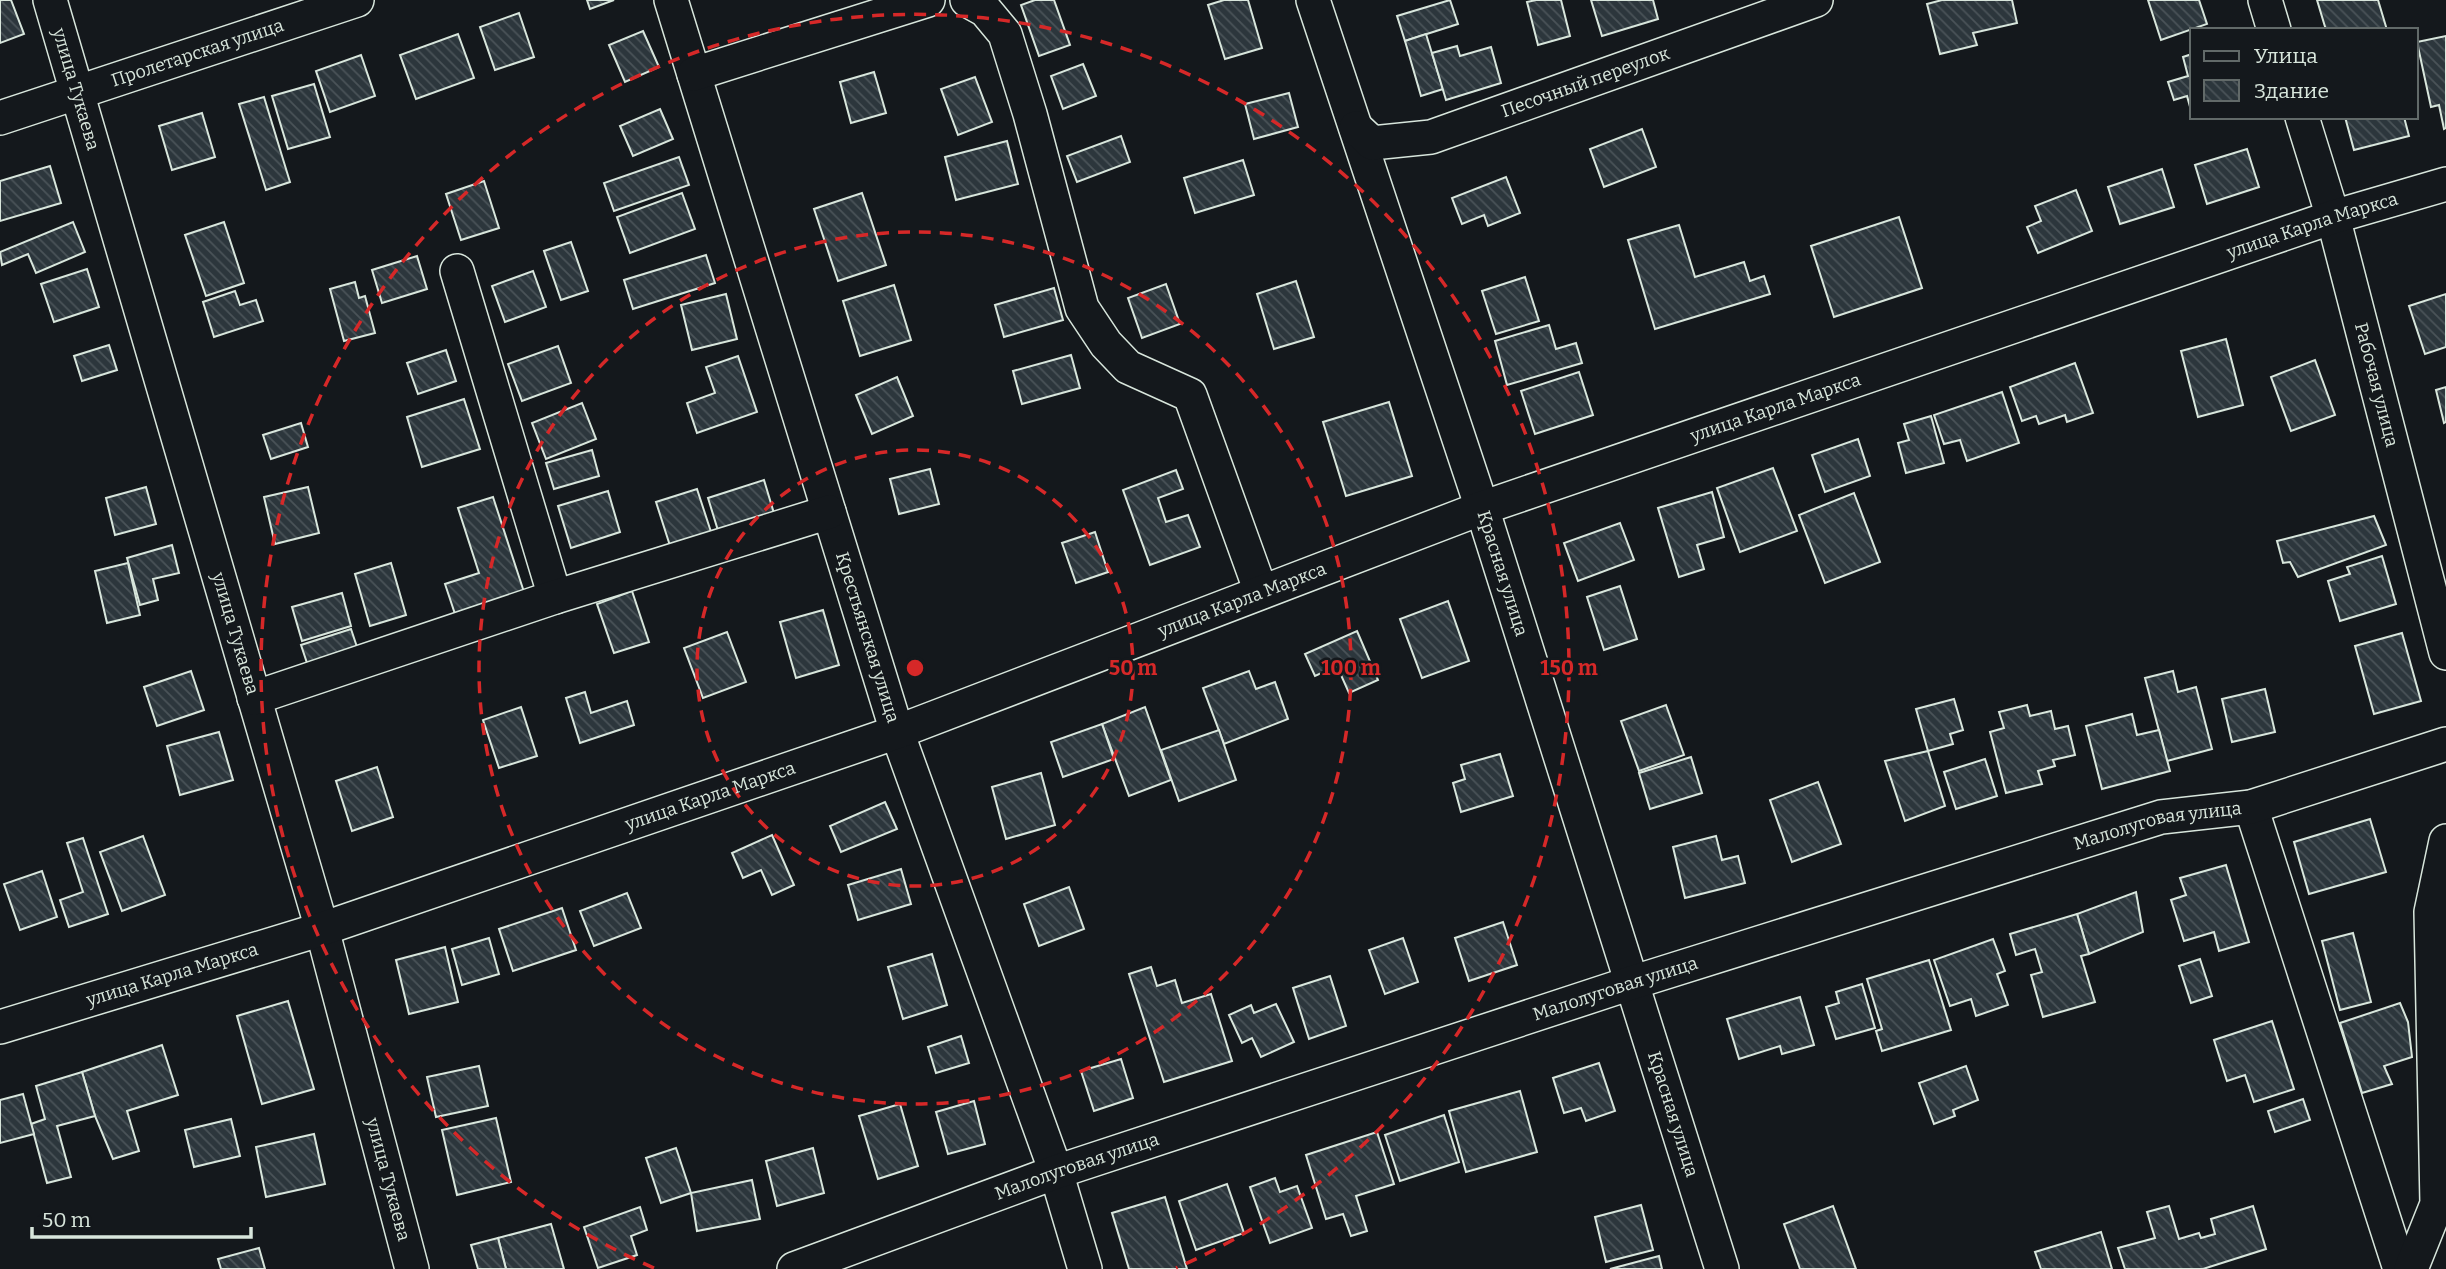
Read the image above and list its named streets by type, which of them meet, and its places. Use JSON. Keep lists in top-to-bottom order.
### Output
{
  "streets": {
    "street": [
      "Пролетарская улица",
      "Песочный переулок",
      "улица Тукаева",
      "улица Карла Маркса",
      "Рабочая улица",
      "Красная улица",
      "Крестьянская улица",
      "Малолуговая улица"
    ]
  },
  "crossings": [
    ["Пролетарская улица", "улица Тукаева"],
    ["Песочный переулок", "Красная улица"],
    ["улица Тукаева", "улица Карла Маркса"],
    ["улица Карла Маркса", "Рабочая улица"],
    ["улица Карла Маркса", "Красная улица"],
    ["улица Карла Маркса", "Крестьянская улица"],
    ["Красная улица", "Малолуговая улица"],
    ["Крестьянская улица", "Малолуговая улица"]
  ],
  "legend": ["Улица", "Здание"],
  "scale_bar": "50 m",
  "rings": ["50 m", "100 m", "150 m"]
}
